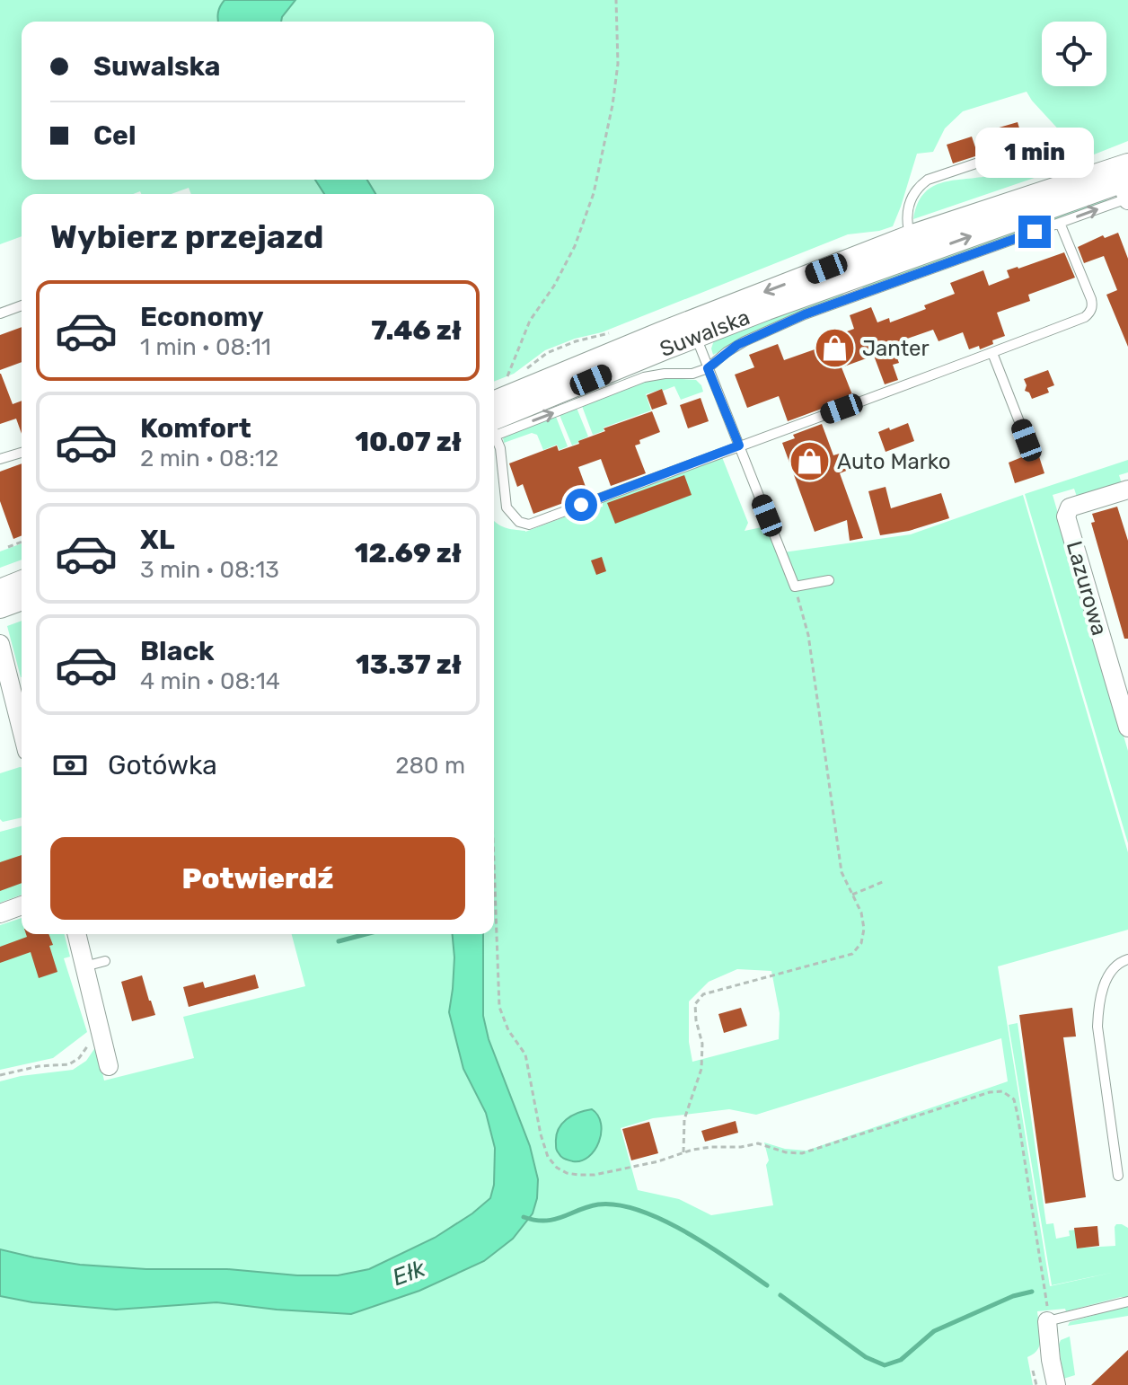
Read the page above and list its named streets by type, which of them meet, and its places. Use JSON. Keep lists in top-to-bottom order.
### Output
{
  "streets": {
    "street": ["Suwalska", "Lazurowa"]
  },
  "water": ["Ełk"],
  "places": {
    "shop": ["Janter", "Auto Marko"]
  },
  "page": {
    "banner": ["Suwalska", "Cel"],
    "bubble": "1 min",
    "heading": "Wybierz przejazd",
    "list": [
      {
        "name": "Economy",
        "note": "1 min · 08:11",
        "value": "7.46 zł"
      },
      {
        "name": "Komfort",
        "note": "2 min · 08:12",
        "value": "10.07 zł"
      },
      {
        "name": "XL",
        "note": "3 min · 08:13",
        "value": "12.69 zł"
      },
      {
        "name": "Black",
        "note": "4 min · 08:14",
        "value": "13.37 zł"
      }
    ],
    "pay": ["Gotówka", "280 m"],
    "buttons": "Potwierdź"
  }
}
